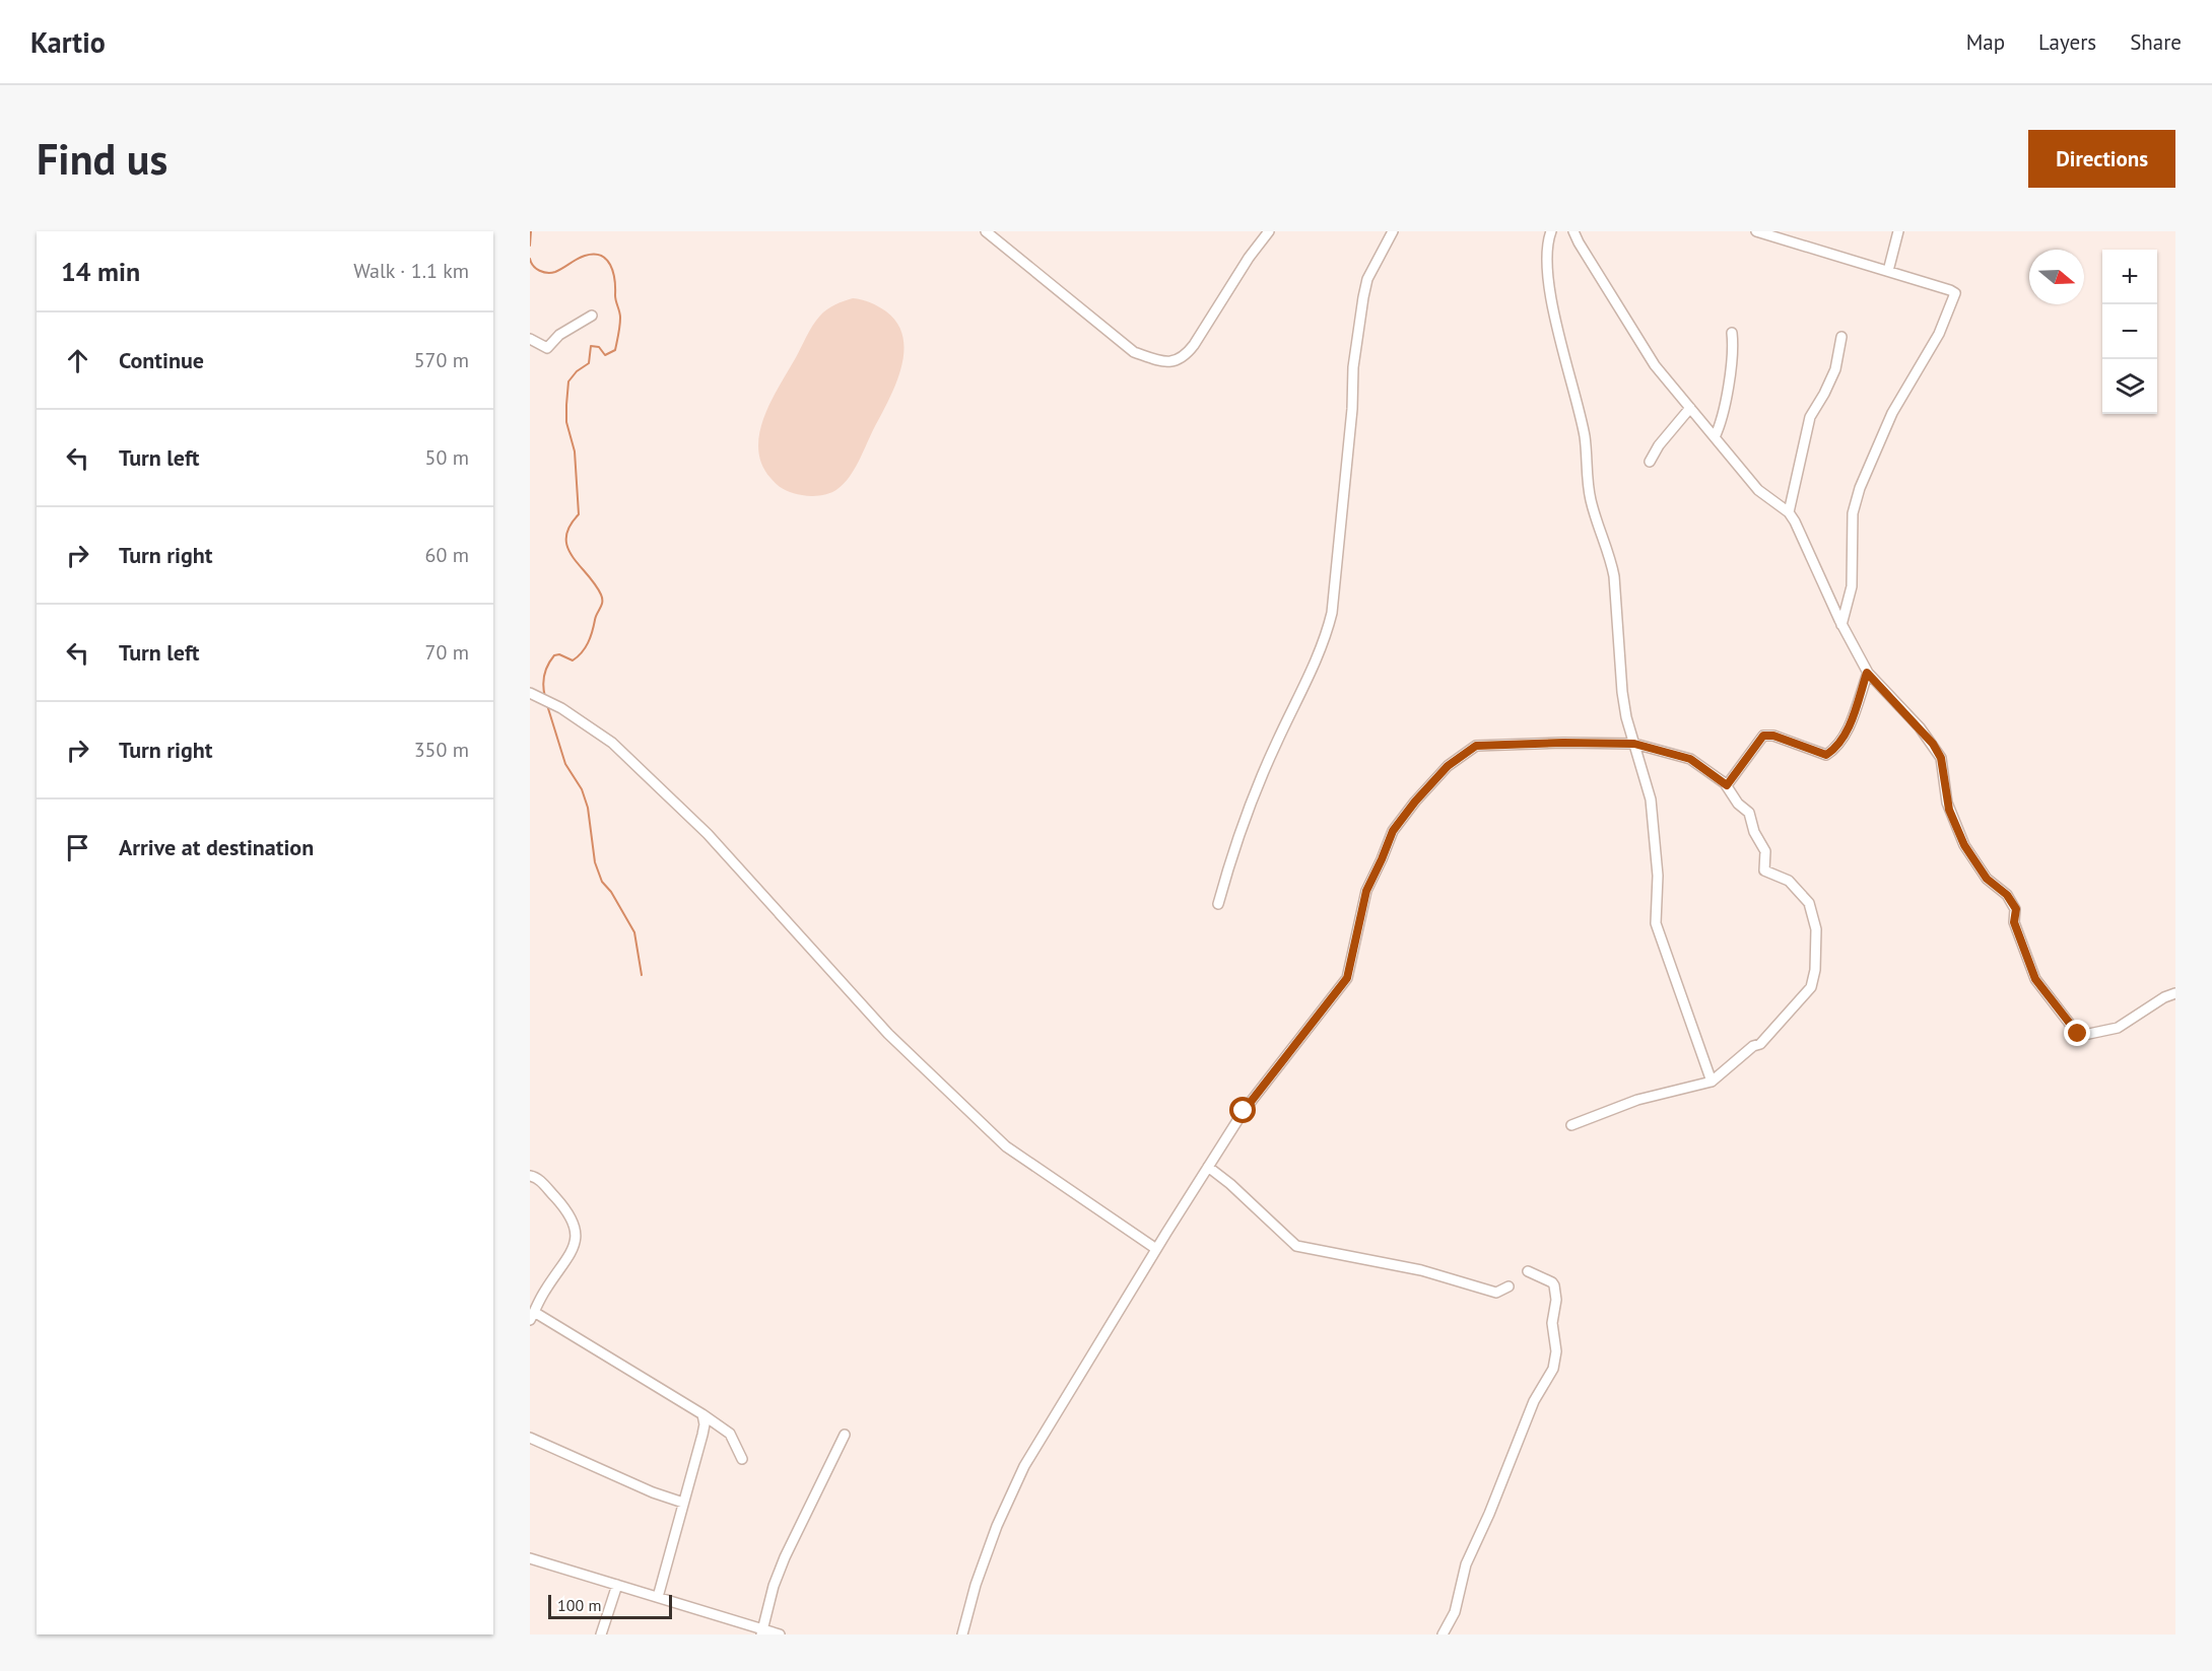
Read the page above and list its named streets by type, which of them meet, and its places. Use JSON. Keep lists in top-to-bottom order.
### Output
{
  "scale_bar": "100 m",
  "north": "right",
  "page": {
    "header": "Kartio",
    "nav": ["Map", "Layers", "Share"],
    "buttons": "Directions",
    "title": "Find us",
    "heading": ["14 min", "Walk · 1.1 km"],
    "map_buttons": ["+", "−"],
    "list": [
      ["Continue", "570 m"],
      ["Turn left", "50 m"],
      ["Turn right", "60 m"],
      ["Turn left", "70 m"],
      ["Turn right", "350 m"],
      "Arrive at destination"
    ],
    "scale": "100 m"
  }
}
